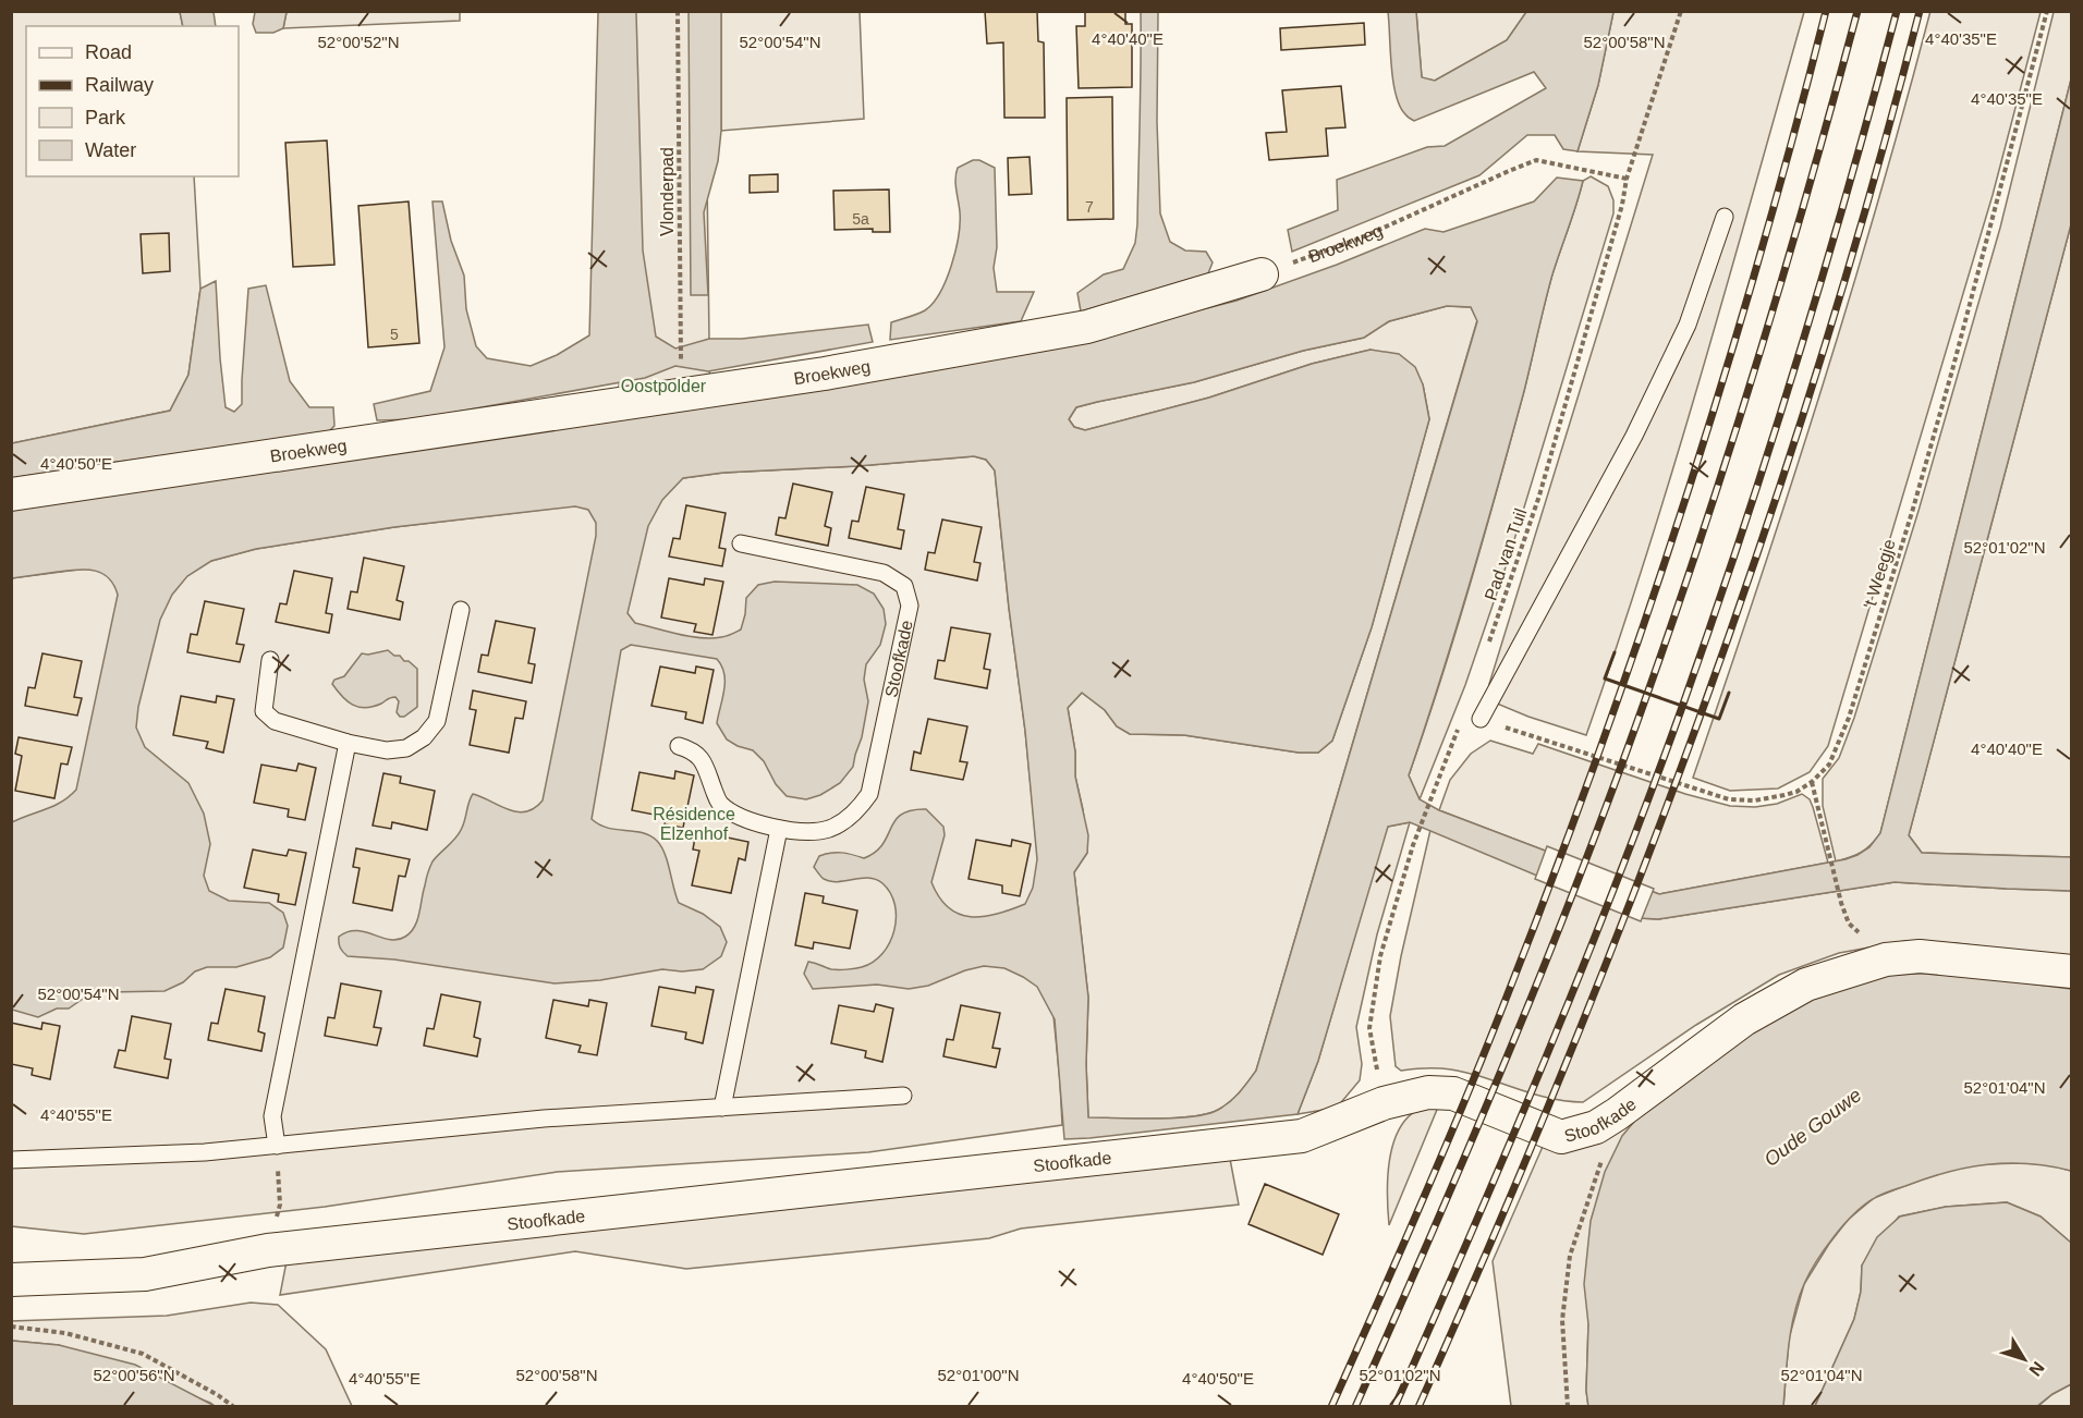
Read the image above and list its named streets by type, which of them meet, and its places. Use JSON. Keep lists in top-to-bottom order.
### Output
{
  "streets": {
    "street": ["Broekweg", "Stoofkade"],
    "path": ["Vlonderpad", "Pad van Tuil", "'t Weegje"]
  },
  "crossings": [
    ["Broekweg", "Pad van Tuil"],
    ["'t Weegje", "Stoofkade"]
  ],
  "water": ["Oude Gouwe"],
  "parks": ["Oostpolder", "Résidence Elzenhof"],
  "house_numbers": ["7", "5a", "5"],
  "legend": [
    "Road",
    "Railway",
    "Park",
    "Water"
  ],
  "north": "bottom right",
  "coordinates": [
    "4°40'35\"E",
    "4°40'40\"E",
    "52°00'52\"N",
    "52°00'54\"N",
    "52°00'58\"N",
    "4°40'50\"E",
    "52°01'02\"N",
    "52°01'04\"N",
    "4°40'55\"E",
    "52°00'56\"N",
    "52°01'00\"N"
  ]
}
